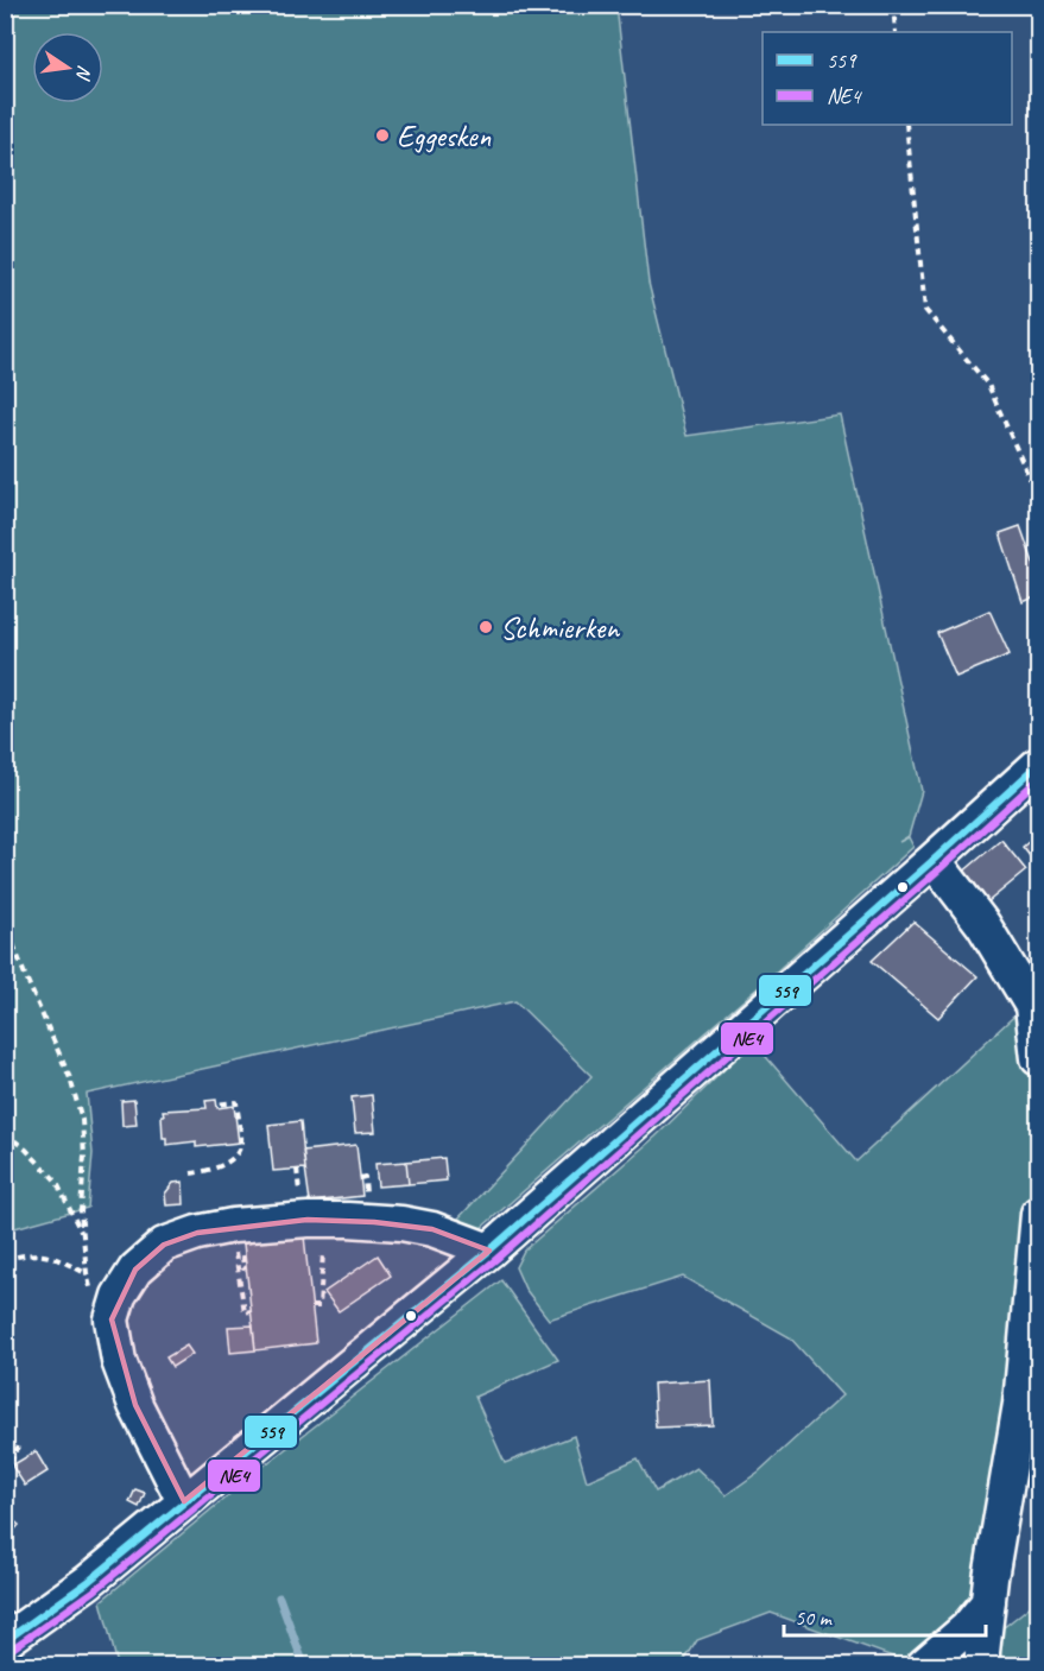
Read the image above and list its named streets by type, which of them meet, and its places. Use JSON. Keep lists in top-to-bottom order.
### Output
{
  "places": ["Eggesken", "Schmierken"],
  "lines": ["transit line 559", "transit line NE4"],
  "legend": ["559", "NE4"],
  "scale_bar": "50 m",
  "north": "right"
}
